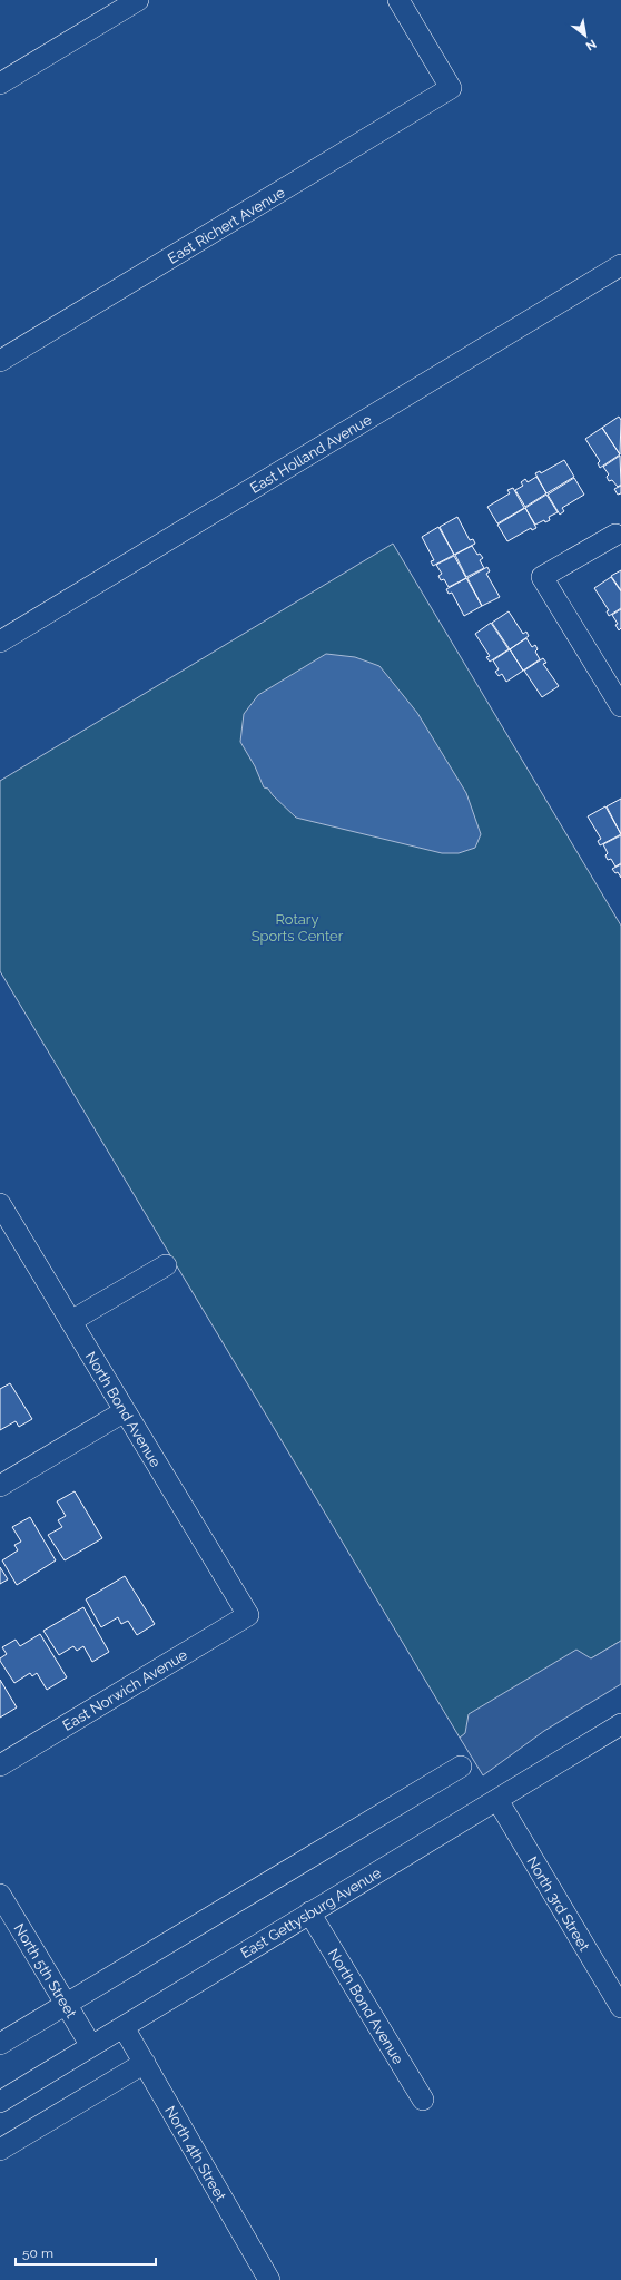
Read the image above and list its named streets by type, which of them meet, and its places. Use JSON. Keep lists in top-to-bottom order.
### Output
{
  "streets": {
    "street": [
      "East Richert Avenue",
      "East Holland Avenue",
      "North Bond Avenue",
      "East Norwich Avenue",
      "North 3rd Street",
      "East Gettysburg Avenue",
      "North 5th Street",
      "North 4th Street"
    ]
  },
  "crossings": [
    ["North Bond Avenue", "East Norwich Avenue"],
    ["North Bond Avenue", "East Gettysburg Avenue"],
    ["North 3rd Street", "East Gettysburg Avenue"],
    ["East Gettysburg Avenue", "North 5th Street"],
    ["East Gettysburg Avenue", "North 4th Street"]
  ],
  "parks": ["Rotary Sports Center"],
  "scale_bar": "50 m",
  "north": "bottom right"
}
